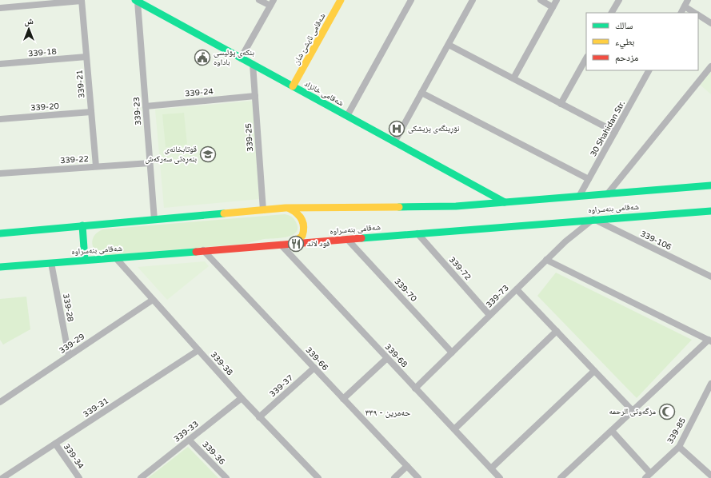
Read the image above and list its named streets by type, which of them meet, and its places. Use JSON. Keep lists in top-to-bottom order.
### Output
{
  "streets": {
    "main road": ["شەقامی ئایشێ شان", "شەقامی خانزاد", "شەقامی بنەسراوە"],
    "street": [
      "339-18",
      "339-21",
      "339-24",
      "339-20",
      "339-23",
      "30 Shahidan Str.",
      "339-25",
      "339-22",
      "339-106",
      "339-72",
      "339-70",
      "339-73",
      "339-28",
      "339-29",
      "339-68",
      "339-66",
      "339-38",
      "339-37",
      "339-31",
      "339-85",
      "339-33",
      "339-36",
      "339-34"
    ]
  },
  "crossings": [
    ["شەقامی ئایشێ شان", "شەقامی خانزاد"],
    ["339-18", "339-21"],
    ["339-21", "339-20"],
    ["339-21", "339-22"],
    ["339-24", "339-23"],
    ["339-24", "339-25"],
    ["شەقامی خانزاد", "339-23"],
    ["شەقامی خانزاد", "339-25"],
    ["شەقامی خانزاد", "شەقامی بنەسراوە"],
    ["339-23", "339-22"],
    ["339-23", "شەقامی بنەسراوە"],
    ["30 Shahidan Str.", "شەقامی بنەسراوە"],
    ["339-25", "شەقامی بنەسراوە"],
    ["شەقامی بنەسراوە", "339-106"],
    ["شەقامی بنەسراوە", "339-72"],
    ["شەقامی بنەسراوە", "339-70"],
    ["شەقامی بنەسراوە", "339-73"],
    ["شەقامی بنەسراوە", "339-28"],
    ["شەقامی بنەسراوە", "339-68"],
    ["شەقامی بنەسراوە", "339-66"],
    ["شەقامی بنەسراوە", "339-38"],
    ["339-106", "339-73"],
    ["339-72", "339-73"],
    ["339-70", "339-73"],
    ["339-73", "339-68"],
    ["339-28", "339-29"],
    ["339-29", "339-38"],
    ["339-66", "339-37"],
    ["339-38", "339-37"],
    ["339-38", "339-31"],
    ["339-38", "339-33"],
    ["339-31", "339-34"],
    ["339-33", "339-36"]
  ],
  "districts": ["حەمرین - ٣٣٩"],
  "places": {
    "public building": ["بنکەی پۆلیسی باداوە"],
    "hospital": ["نۆڕینگەی پزیشکی"],
    "school or university": ["قوتابخانەی بنەڕەتی سەرکەش"],
    "restaurant": ["فود لاند"],
    "mosque": ["مزگەوتی الرحمە"]
  },
  "legend": ["سالك", "بطيء", "مزدحم"],
  "north": "top"
}
